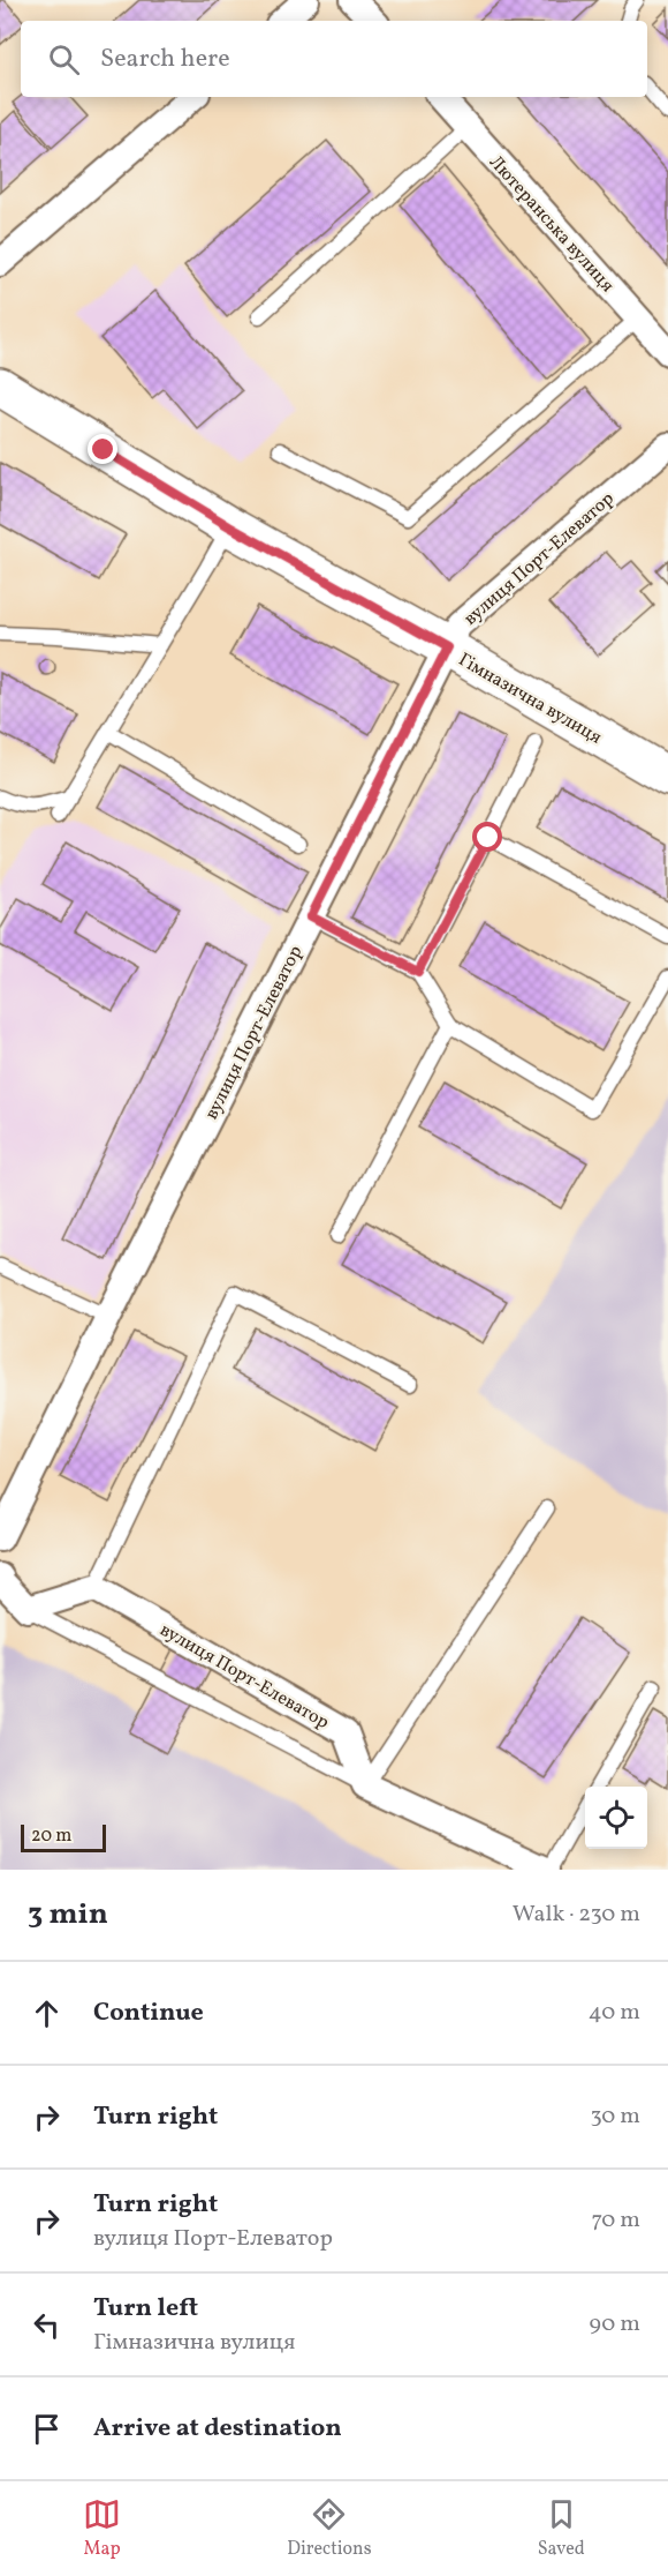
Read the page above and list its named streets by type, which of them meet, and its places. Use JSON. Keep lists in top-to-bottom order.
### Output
{
  "streets": {
    "street": ["Лютеранська вулиця", "вулиця Порт-Елеватор", "Гімназична вулиця"]
  },
  "crossings": [
    ["вулиця Порт-Елеватор", "Гімназична вулиця"]
  ],
  "scale_bar": "20 m",
  "page": {
    "search": "Search here",
    "scale": "20 m",
    "heading": ["3 min", "Walk · 230 m"],
    "list": [
      ["Continue", "40 m"],
      ["Turn right", "30 m"],
      ["Turn right", "вулиця Порт-Елеватор", "70 m"],
      ["Turn left", "Гімназична вулиця", "90 m"],
      "Arrive at destination"
    ],
    "nav": ["Map", "Directions", "Saved"]
  }
}
